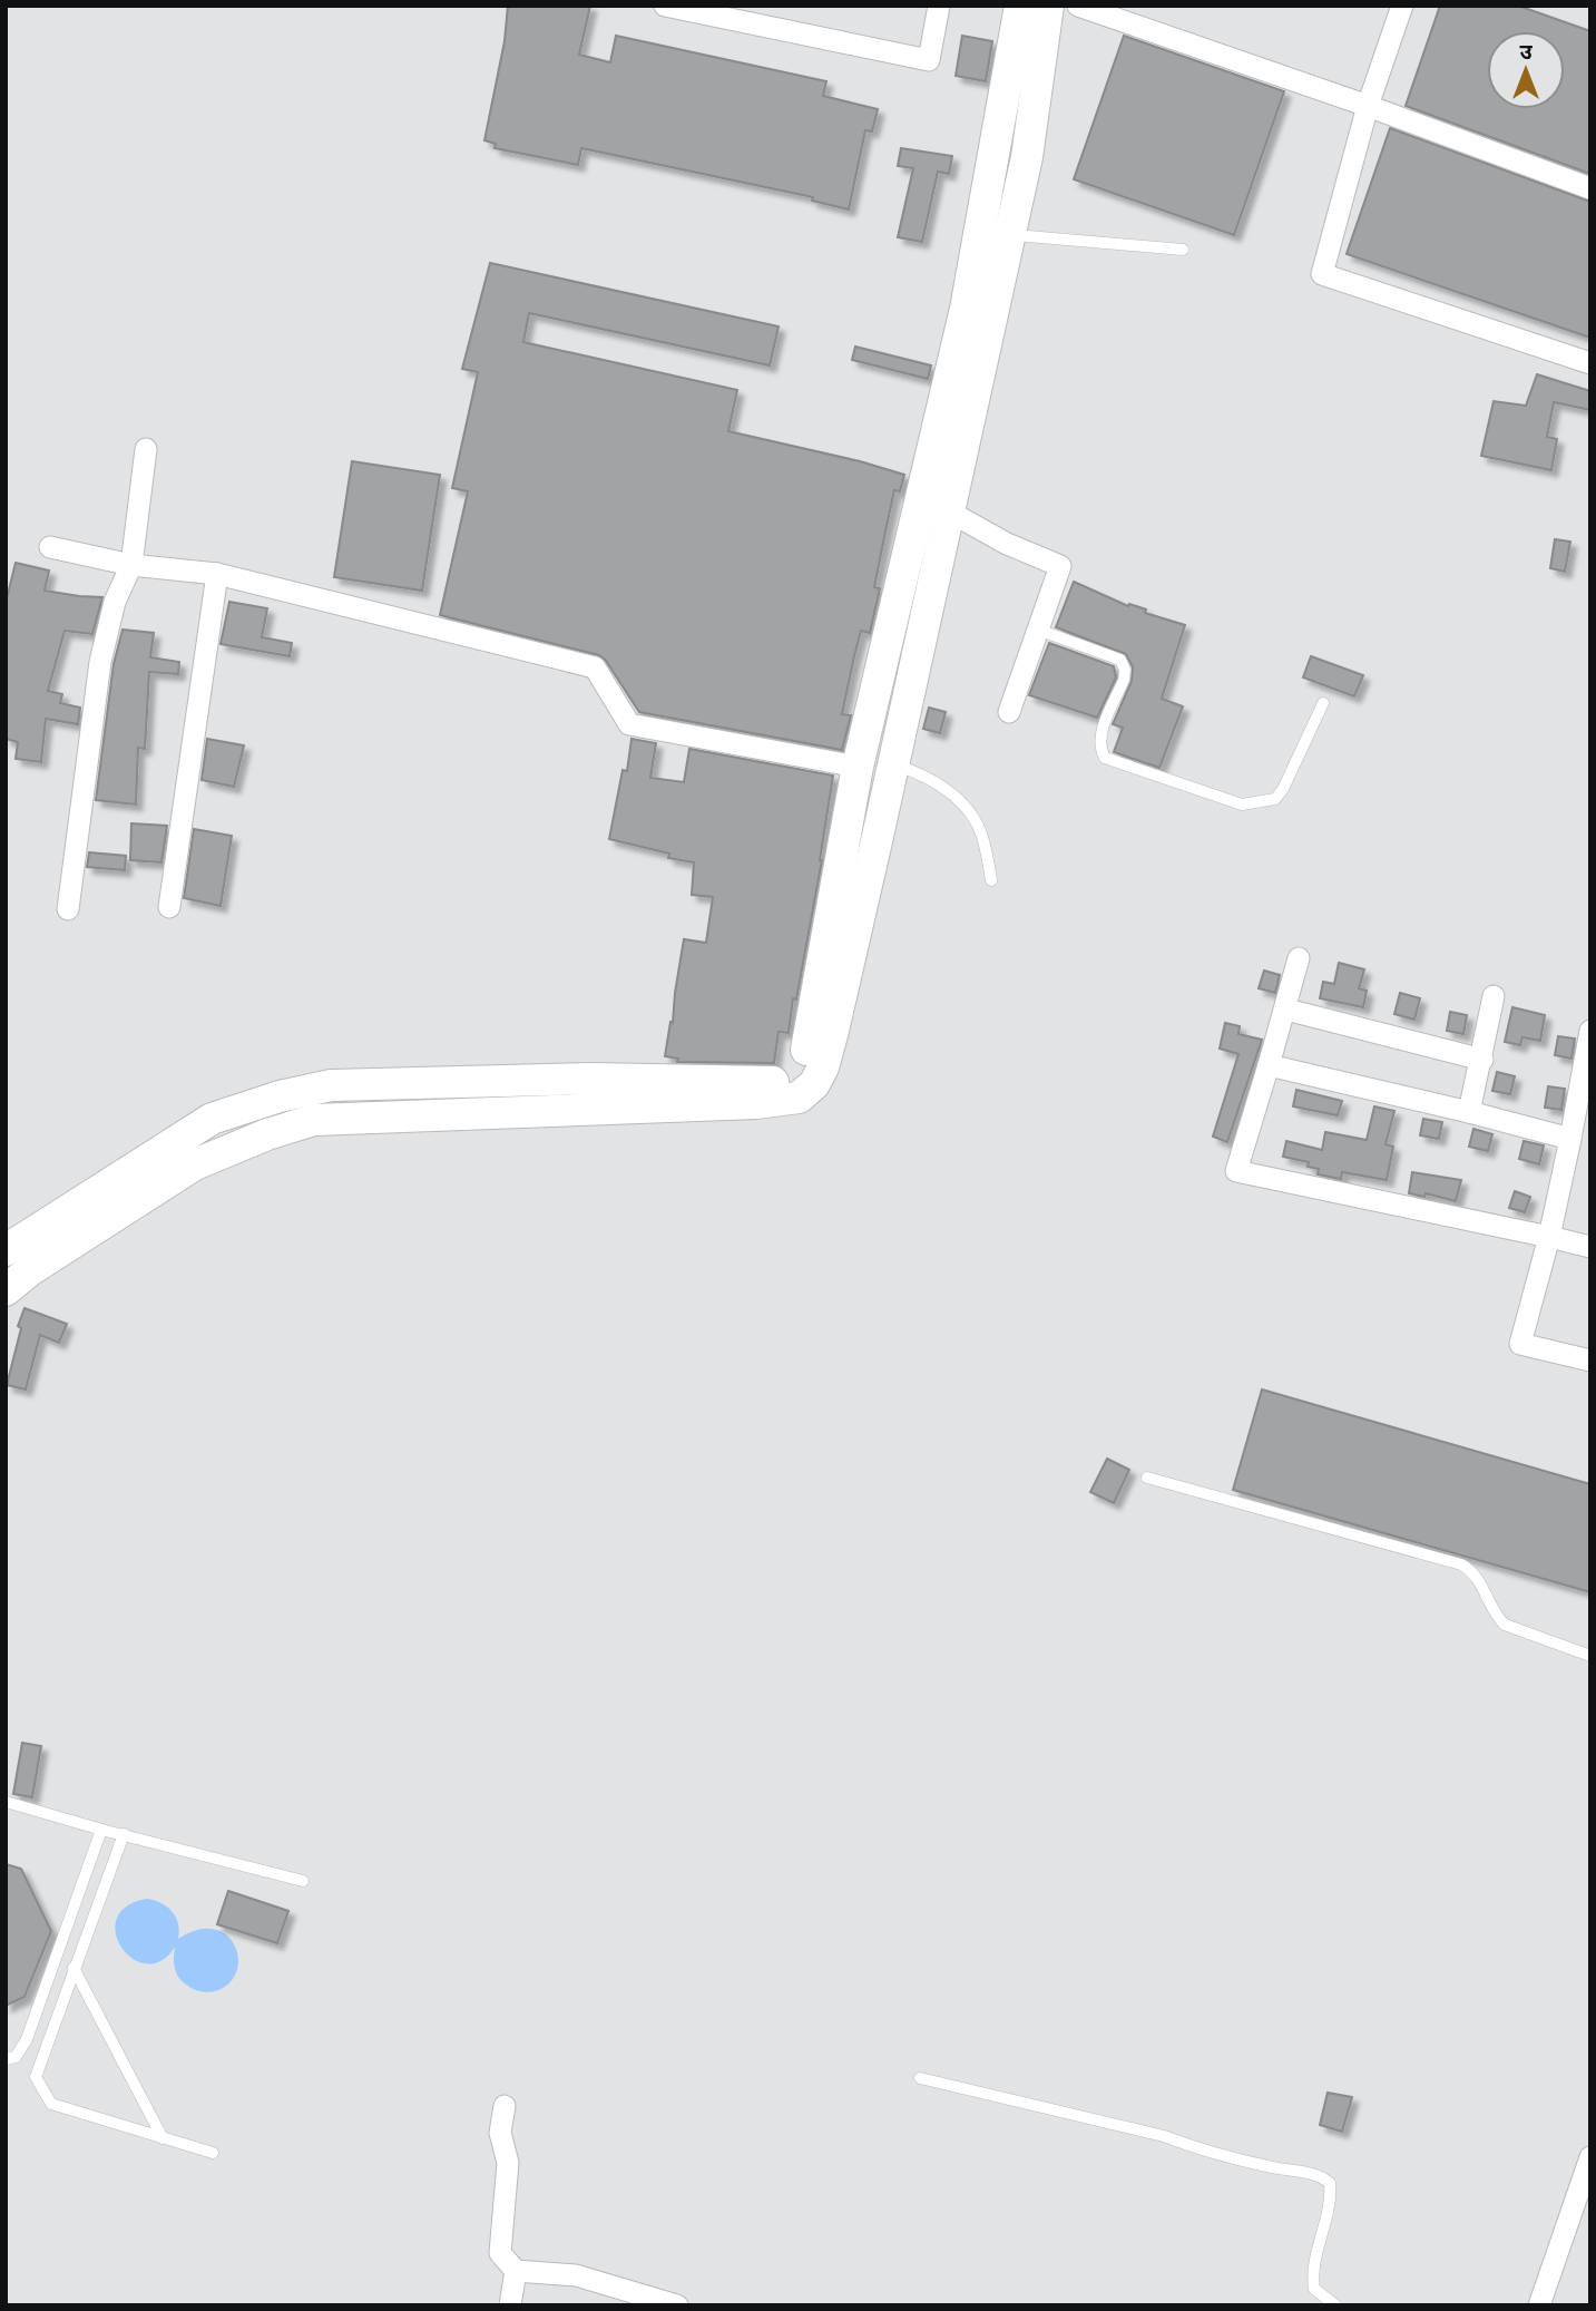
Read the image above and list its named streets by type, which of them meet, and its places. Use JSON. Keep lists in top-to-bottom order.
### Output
{
  "north": "top"
}
